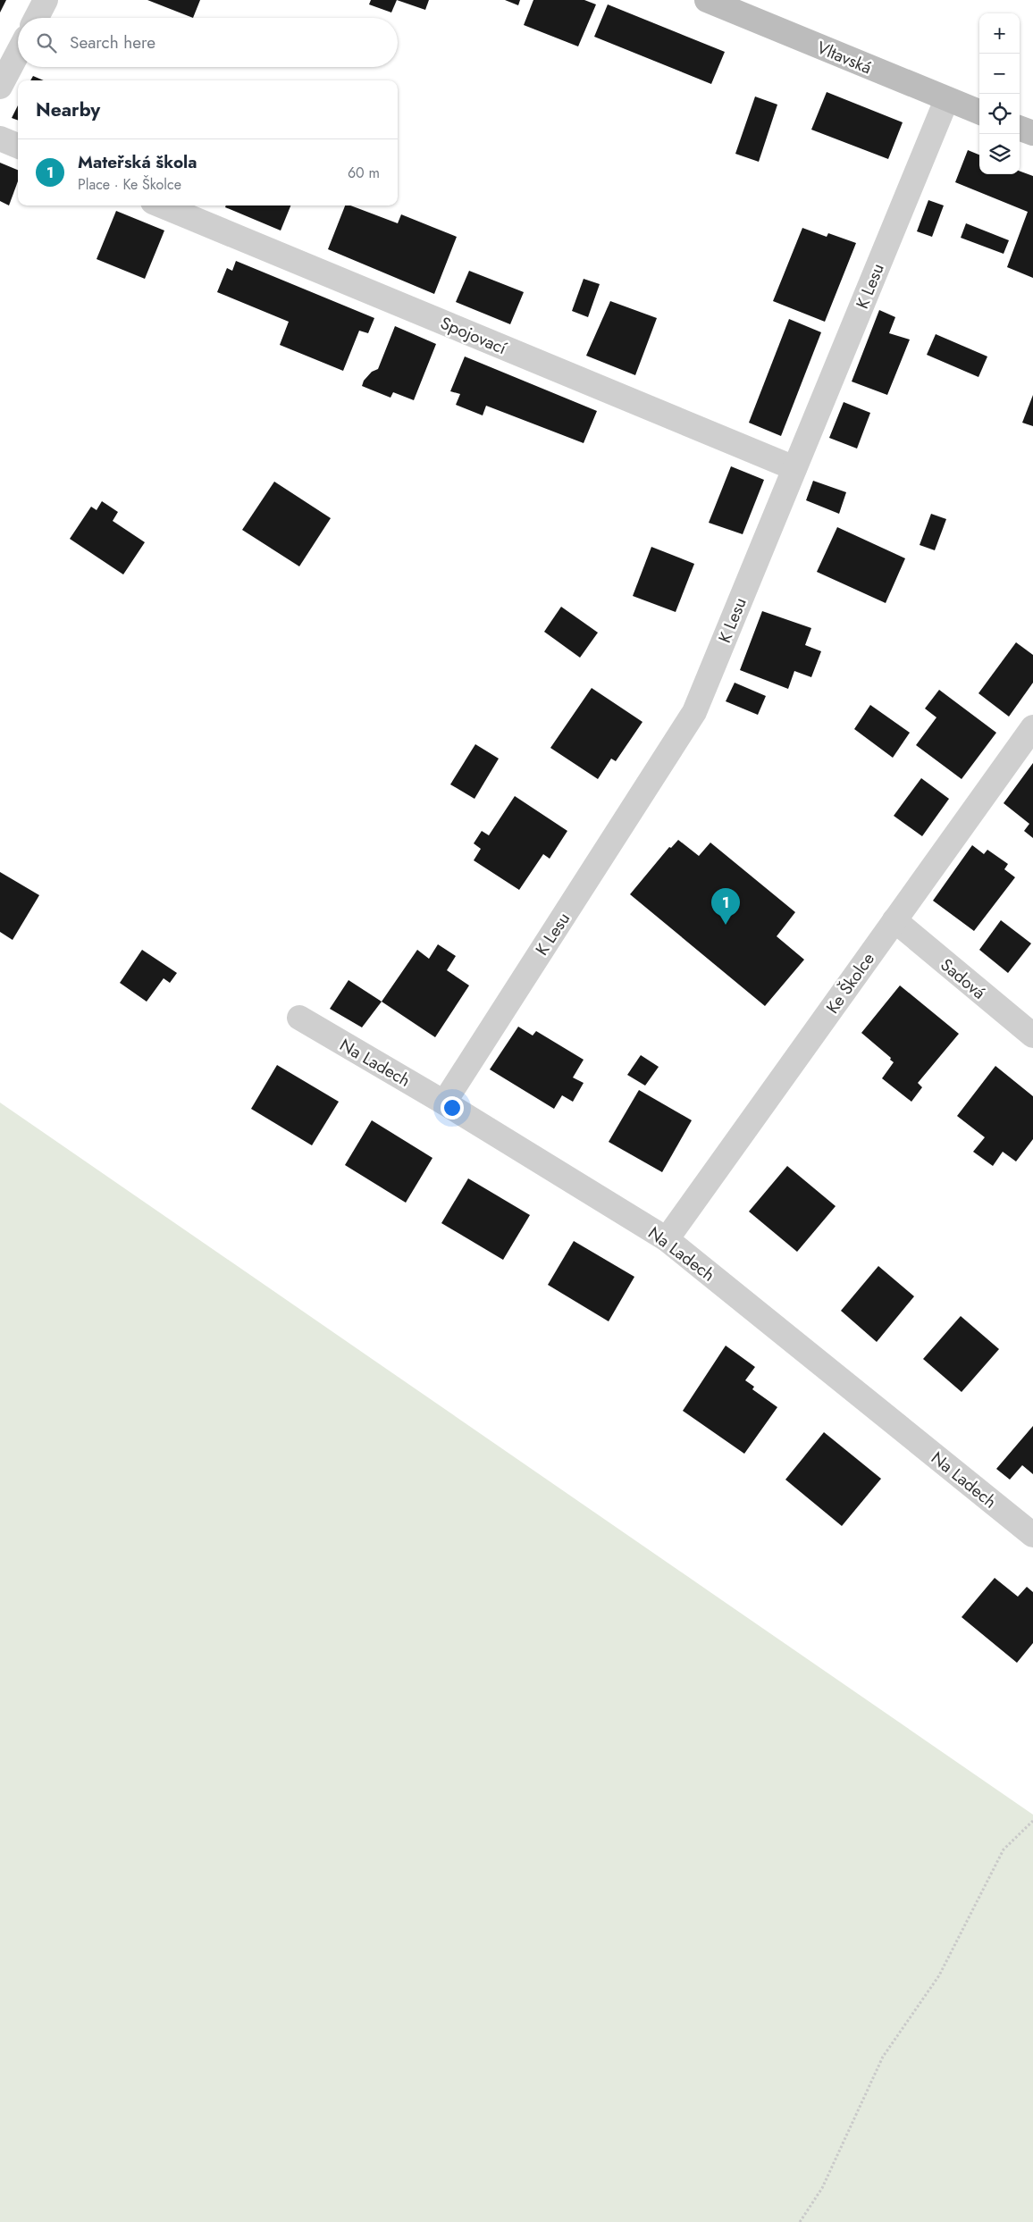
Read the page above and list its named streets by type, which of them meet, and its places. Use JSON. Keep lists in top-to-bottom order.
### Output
{
  "streets": {
    "street": [
      "Vltavská",
      "K Lesu",
      "Spojovací",
      "Sadová",
      "Ke Školce",
      "Na Ladech"
    ]
  },
  "crossings": [
    ["Vltavská", "K Lesu"],
    ["K Lesu", "Spojovací"],
    ["K Lesu", "Na Ladech"],
    ["Sadová", "Ke Školce"],
    ["Ke Školce", "Na Ladech"]
  ],
  "page": {
    "map_buttons": ["+", "−"],
    "search": "Search here",
    "heading": "Nearby",
    "list": [
      {
        "mark": "1",
        "name": "Mateřská škola",
        "note": "Place · Ke Školce",
        "value": "60 m"
      }
    ],
    "pins": "1"
  }
}
